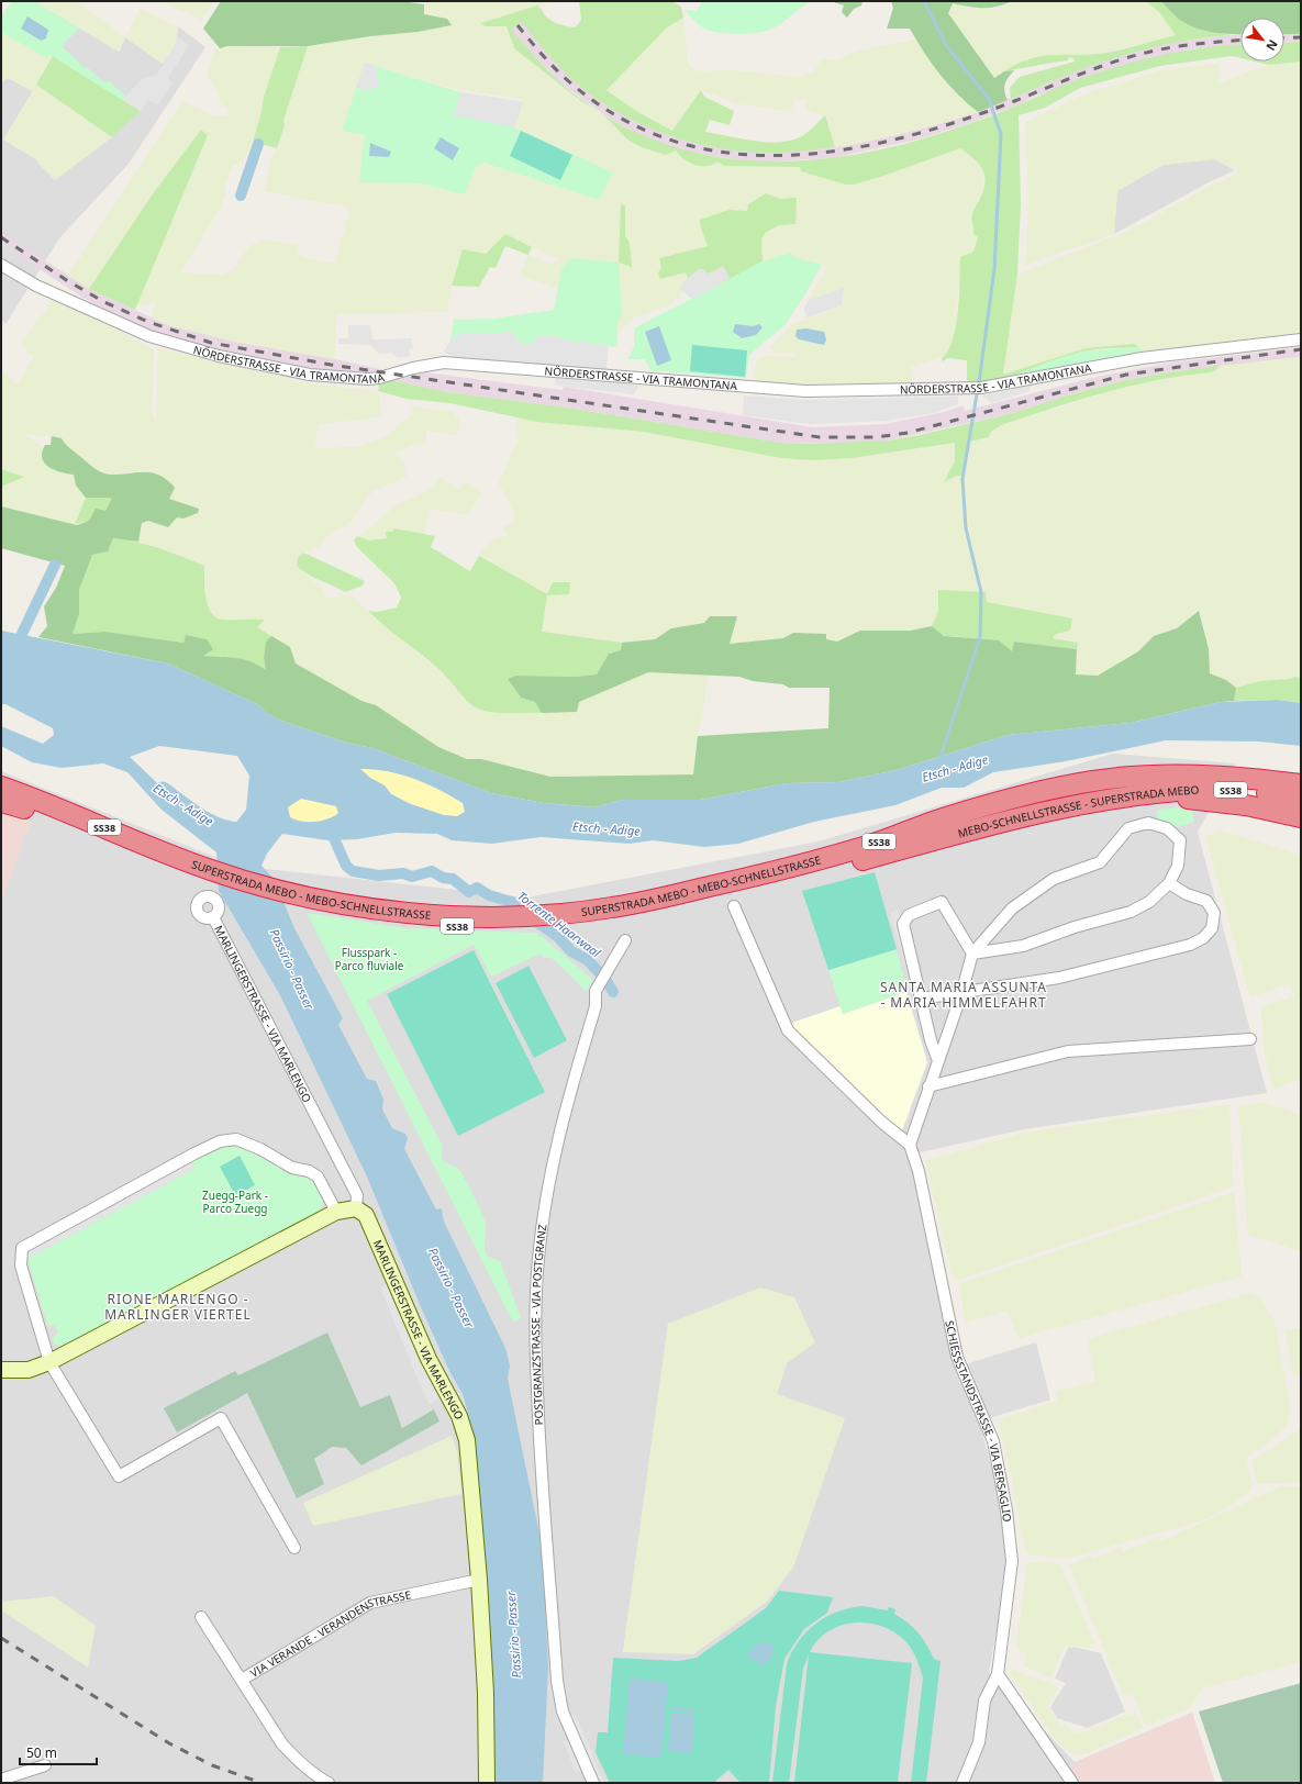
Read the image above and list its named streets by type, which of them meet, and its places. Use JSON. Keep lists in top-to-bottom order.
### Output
{
  "streets": {
    "highway": ["SS38", "MEBO-SCHNELLSTRASSE - SUPERSTRADA MEBO", "SUPERSTRADA MEBO - MEBO-SCHNELLSTRASSE"],
    "street": [
      "NÖRDERSTRASSE - VIA TRAMONTANA",
      "MARLINGERSTRASSE - VIA MARLENGO",
      "POSTGRANZSTRASSE - VIA POSTGRANZ",
      "SCHIESSSTANDSTRASSE - VIA BERSAGLIO",
      "VIA VERANDE - VERANDENSTRASSE"
    ]
  },
  "crossings": [
    ["MEBO-SCHNELLSTRASSE - SUPERSTRADA MEBO", "SUPERSTRADA MEBO - MEBO-SCHNELLSTRASSE"],
    ["MARLINGERSTRASSE - VIA MARLENGO", "VIA VERANDE - VERANDENSTRASSE"]
  ],
  "districts": ["SANTA MARIA ASSUNTA - MARIA HIMMELFAHRT", "RIONE MARLENGO - MARLINGER VIERTEL"],
  "water": ["Etsch - Adige", "Torrente Haarwaal", "Passirio - Passer"],
  "parks": ["Flusspark - Parco fluviale", "Zuegg-Park - Parco Zuegg"],
  "scale_bar": "50 m",
  "north": "bottom right"
}
